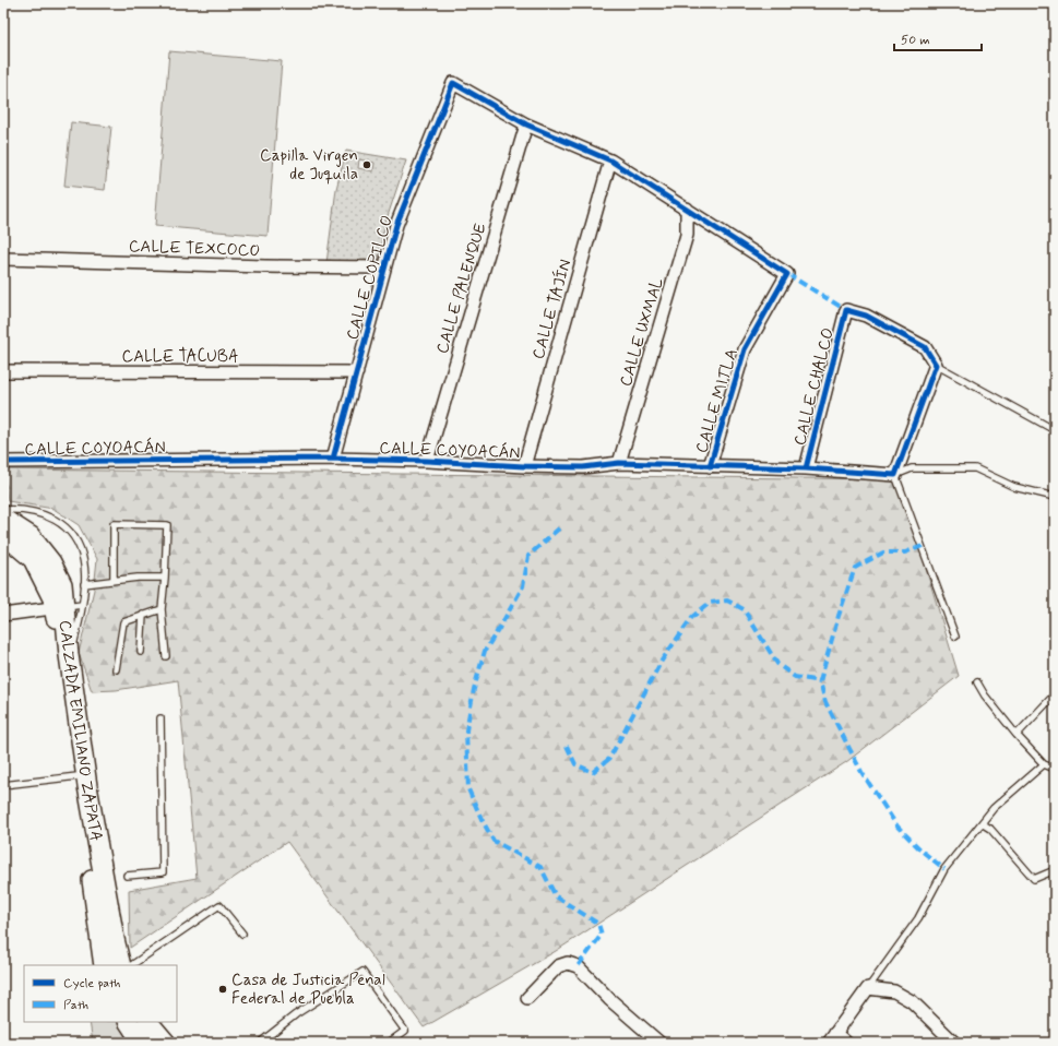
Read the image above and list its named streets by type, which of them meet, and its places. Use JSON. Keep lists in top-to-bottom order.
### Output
{
  "streets": {
    "main road": ["CALZADA EMILIANO ZAPATA"],
    "street": [
      "CALLE TEXCOCO",
      "CALLE COPILCO",
      "CALLE PALENQUE",
      "CALLE TAJÍN",
      "CALLE UXMAL",
      "CALLE TACUBA",
      "CALLE CHALCO",
      "CALLE MITLA",
      "CALLE COYOACÁN"
    ]
  },
  "crossings": [
    ["CALLE TEXCOCO", "CALLE COPILCO"],
    ["CALLE COPILCO", "CALLE PALENQUE"],
    ["CALLE COPILCO", "CALLE TACUBA"],
    ["CALLE COPILCO", "CALLE COYOACÁN"],
    ["CALLE PALENQUE", "CALLE COYOACÁN"],
    ["CALLE TAJÍN", "CALLE COYOACÁN"],
    ["CALLE UXMAL", "CALLE MITLA"],
    ["CALLE UXMAL", "CALLE COYOACÁN"],
    ["CALLE CHALCO", "CALLE COYOACÁN"],
    ["CALLE MITLA", "CALLE COYOACÁN"]
  ],
  "places": ["Capilla Virgen de Juquila", "Casa de Justicia Penal Federal de Puebla"],
  "legend": ["Cycle path", "Path"],
  "scale_bar": "50 m"
}
